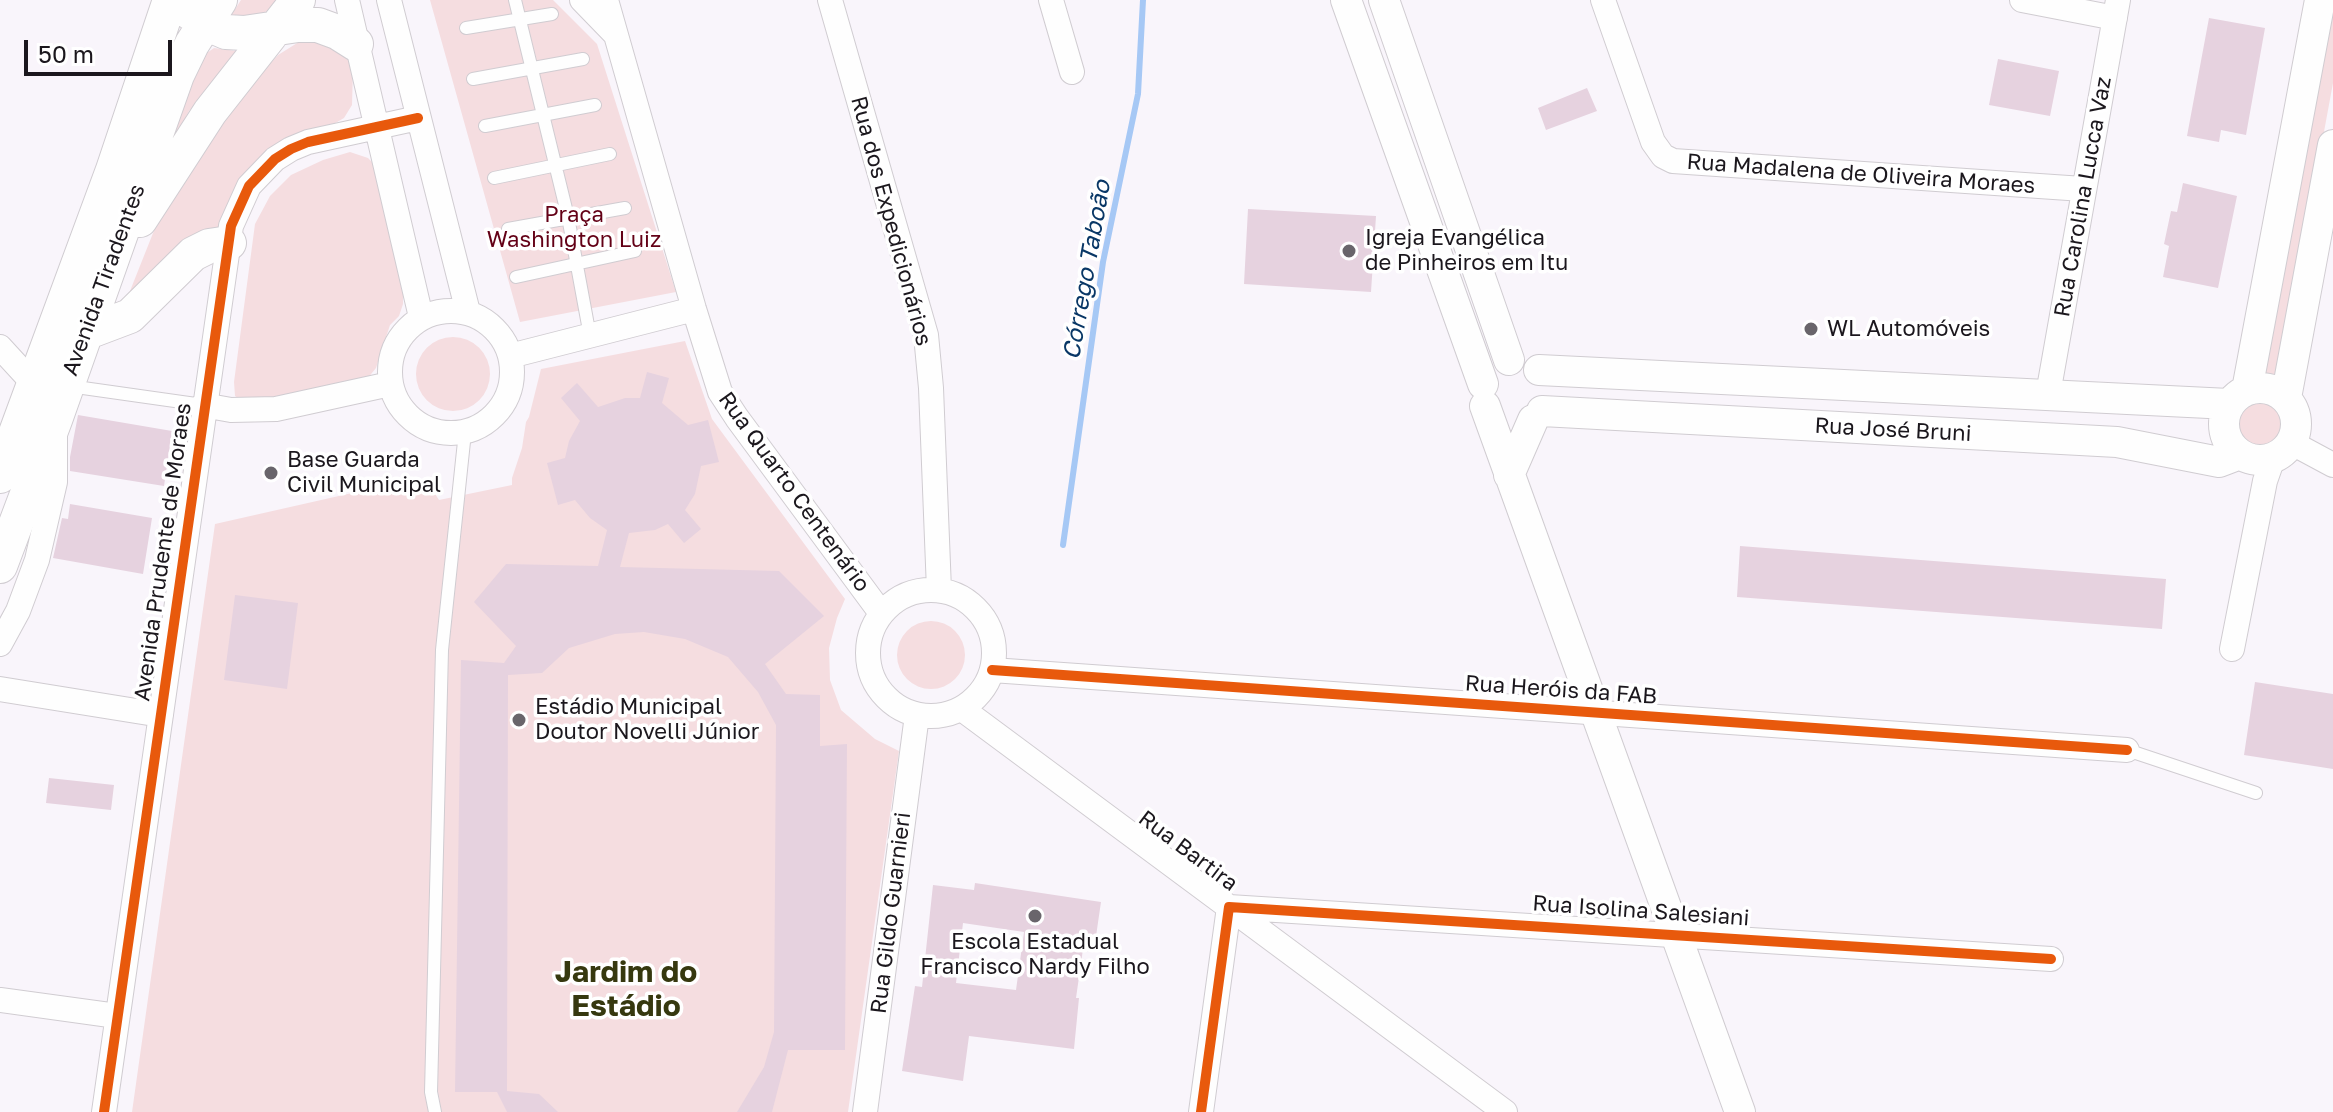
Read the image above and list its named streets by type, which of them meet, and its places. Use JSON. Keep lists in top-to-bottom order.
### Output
{
  "streets": {
    "main road": ["Avenida Tiradentes"],
    "street": [
      "Rua Madalena de Oliveira Moraes",
      "Rua Carolina Lucca Vaz",
      "Rua dos Expedicionários",
      "Rua José Bruni",
      "Rua Quarto Centenário",
      "Avenida Prudente de Moraes",
      "Rua Heróis da FAB",
      "Rua Bartira",
      "Rua Isolina Salesiani",
      "Rua Gildo Guarnieri"
    ]
  },
  "crossings": [
    ["Rua Madalena de Oliveira Moraes", "Rua Carolina Lucca Vaz"],
    ["Rua Carolina Lucca Vaz", "Rua José Bruni"],
    ["Rua dos Expedicionários", "Rua Quarto Centenário"],
    ["Rua dos Expedicionários", "Rua Heróis da FAB"],
    ["Rua dos Expedicionários", "Rua Bartira"],
    ["Rua dos Expedicionários", "Rua Gildo Guarnieri"],
    ["Rua Quarto Centenário", "Rua Heróis da FAB"],
    ["Rua Quarto Centenário", "Rua Bartira"],
    ["Rua Quarto Centenário", "Rua Gildo Guarnieri"],
    ["Rua Heróis da FAB", "Rua Bartira"],
    ["Rua Heróis da FAB", "Rua Gildo Guarnieri"],
    ["Rua Bartira", "Rua Isolina Salesiani"],
    ["Rua Bartira", "Rua Gildo Guarnieri"]
  ],
  "districts": ["Jardim do Estádio"],
  "water": ["Córrego Taboão"],
  "parks": ["Praça Washington Luiz"],
  "places": [
    "Igreja Evangélica de Pinheiros em Itu",
    "WL Automóveis",
    "Base Guarda Civil Municipal",
    "Estádio Municipal Doutor Novelli Júnior",
    "Escola Estadual Francisco Nardy Filho"
  ],
  "scale_bar": "50 m"
}
